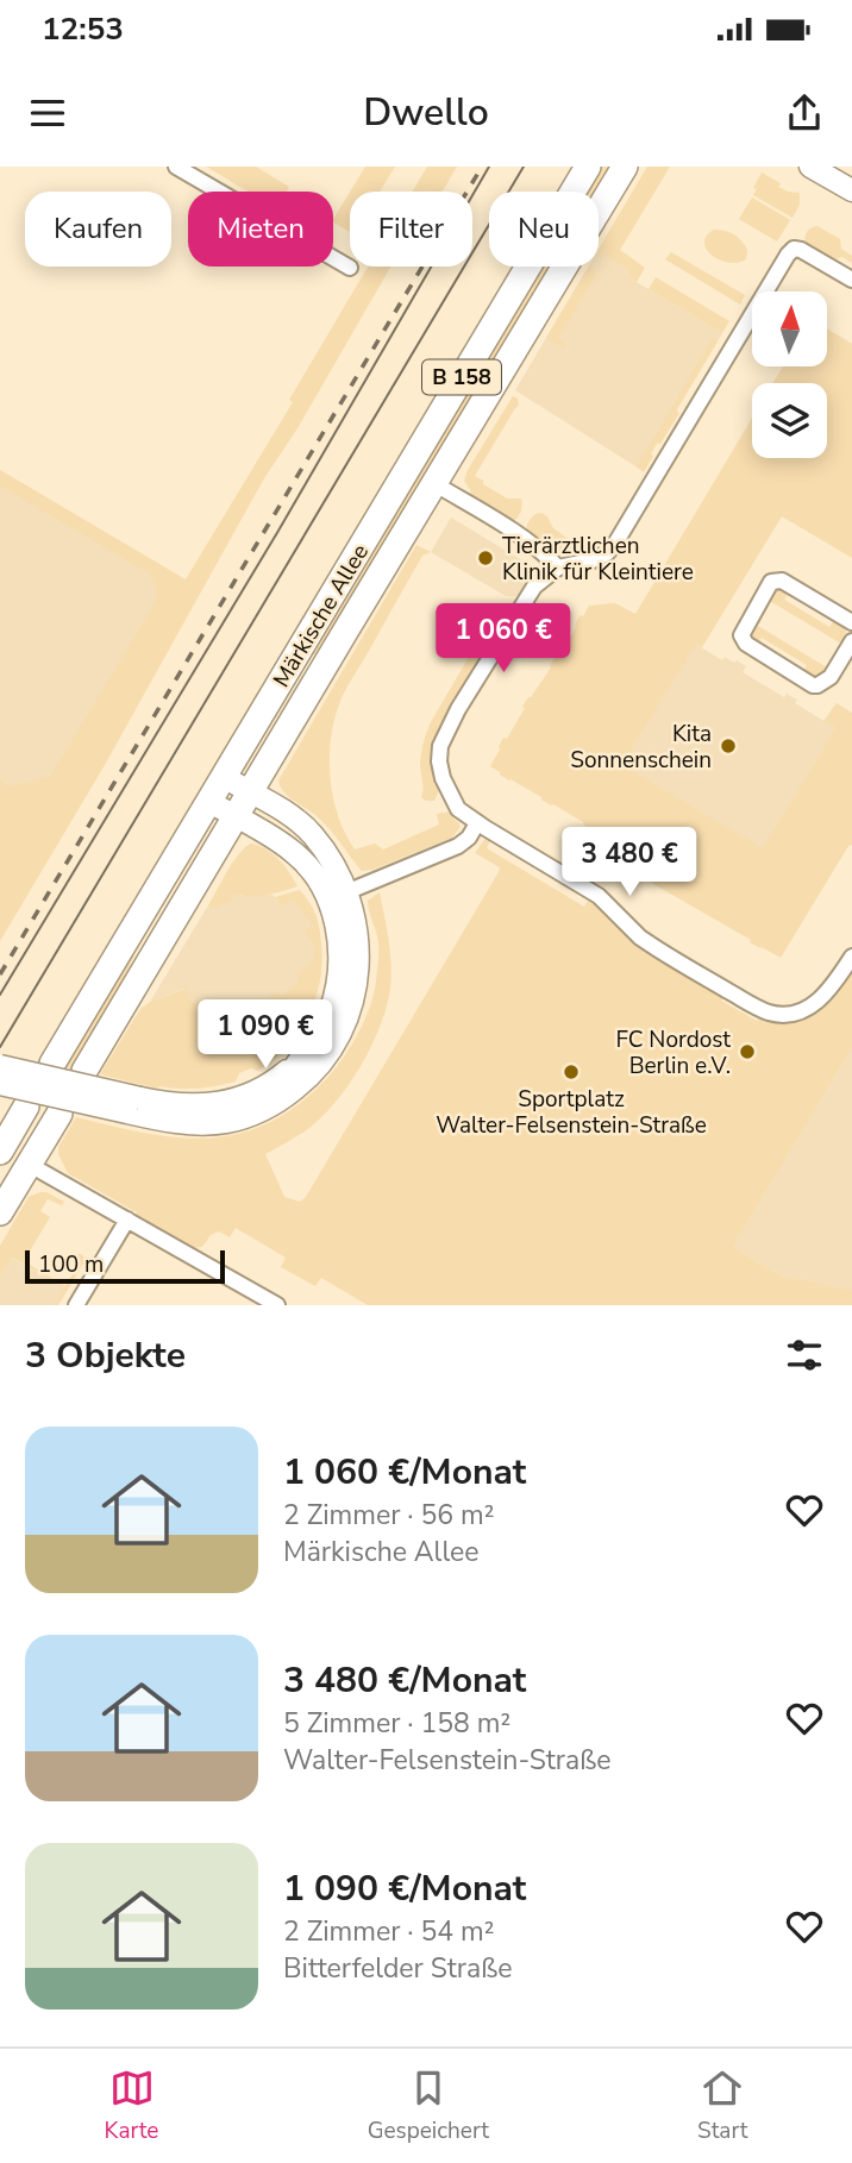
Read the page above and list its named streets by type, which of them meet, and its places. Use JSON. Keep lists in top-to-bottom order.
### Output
{
  "streets": {
    "main road": ["B 158", "Märkische Allee"]
  },
  "places": [
    "Tierärztlichen Klinik für Kleintiere",
    "Kita Sonnenschein",
    "FC Nordost Berlin e.V.",
    "Sportplatz Walter-Felsenstein-Straße"
  ],
  "scale_bar": "100 m",
  "north": "top",
  "page": {
    "status": "12:53",
    "header": "Dwello",
    "chip": [
      "Kaufen",
      "Mieten",
      "Filter",
      "Neu"
    ],
    "price": ["1 060 €", "3 480 €", "1 090 €"],
    "scale": "100 m",
    "heading": "3 Objekte",
    "list": [
      {
        "name": "1 060 €/Monat",
        "note": "2 Zimmer · 56 m² · Märkische Allee"
      },
      {
        "name": "3 480 €/Monat",
        "note": "5 Zimmer · 158 m² · Walter-Felsenstein-Straße"
      },
      {
        "name": "1 090 €/Monat",
        "note": "2 Zimmer · 54 m² · Bitterfelder Straße"
      }
    ],
    "tabs": ["Karte", "Gespeichert", "Start"]
  }
}
